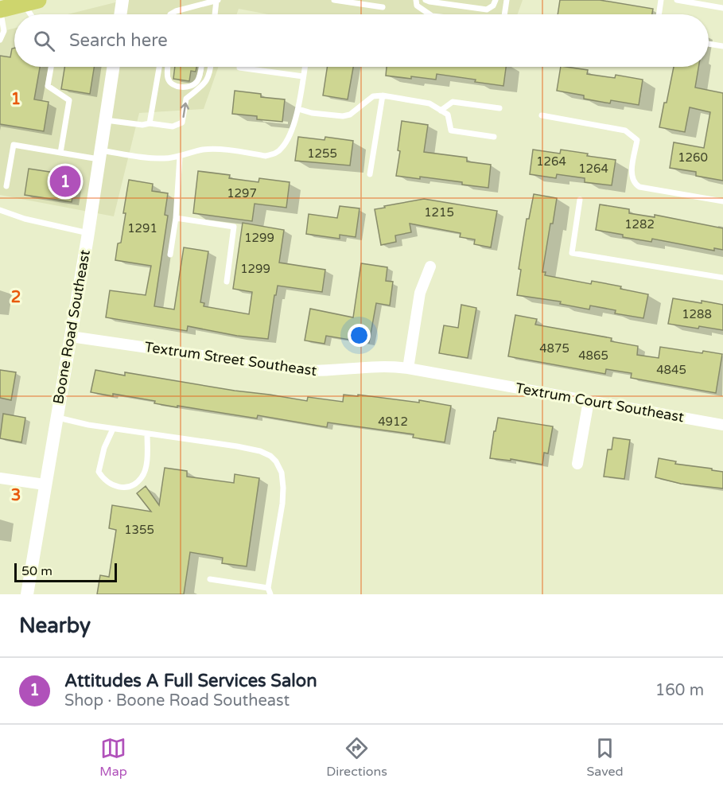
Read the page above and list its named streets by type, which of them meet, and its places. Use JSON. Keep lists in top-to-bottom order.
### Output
{
  "streets": {
    "street": ["Boone Road Southeast", "Textrum Street Southeast", "Textrum Court Southeast"]
  },
  "crossings": [
    ["Boone Road Southeast", "Textrum Street Southeast"],
    ["Textrum Street Southeast", "Textrum Court Southeast"]
  ],
  "house_numbers": [
    "1255",
    "1260",
    "1264",
    "1264",
    "1297",
    "1215",
    "1282",
    "1291",
    "1299",
    "1299",
    "1288",
    "4875",
    "4865",
    "4845",
    "4912",
    "1355"
  ],
  "scale_bar": "50 m",
  "page": {
    "search": "Search here",
    "pins": "1",
    "scale": "50 m",
    "heading": "Nearby",
    "list": [
      {
        "mark": "1",
        "name": "Attitudes A Full Services Salon",
        "note": "Shop · Boone Road Southeast",
        "value": "160 m"
      }
    ],
    "nav": ["Map", "Directions", "Saved"]
  },
  "grid": {
    "rows": ["1", "2", "3"]
  }
}
